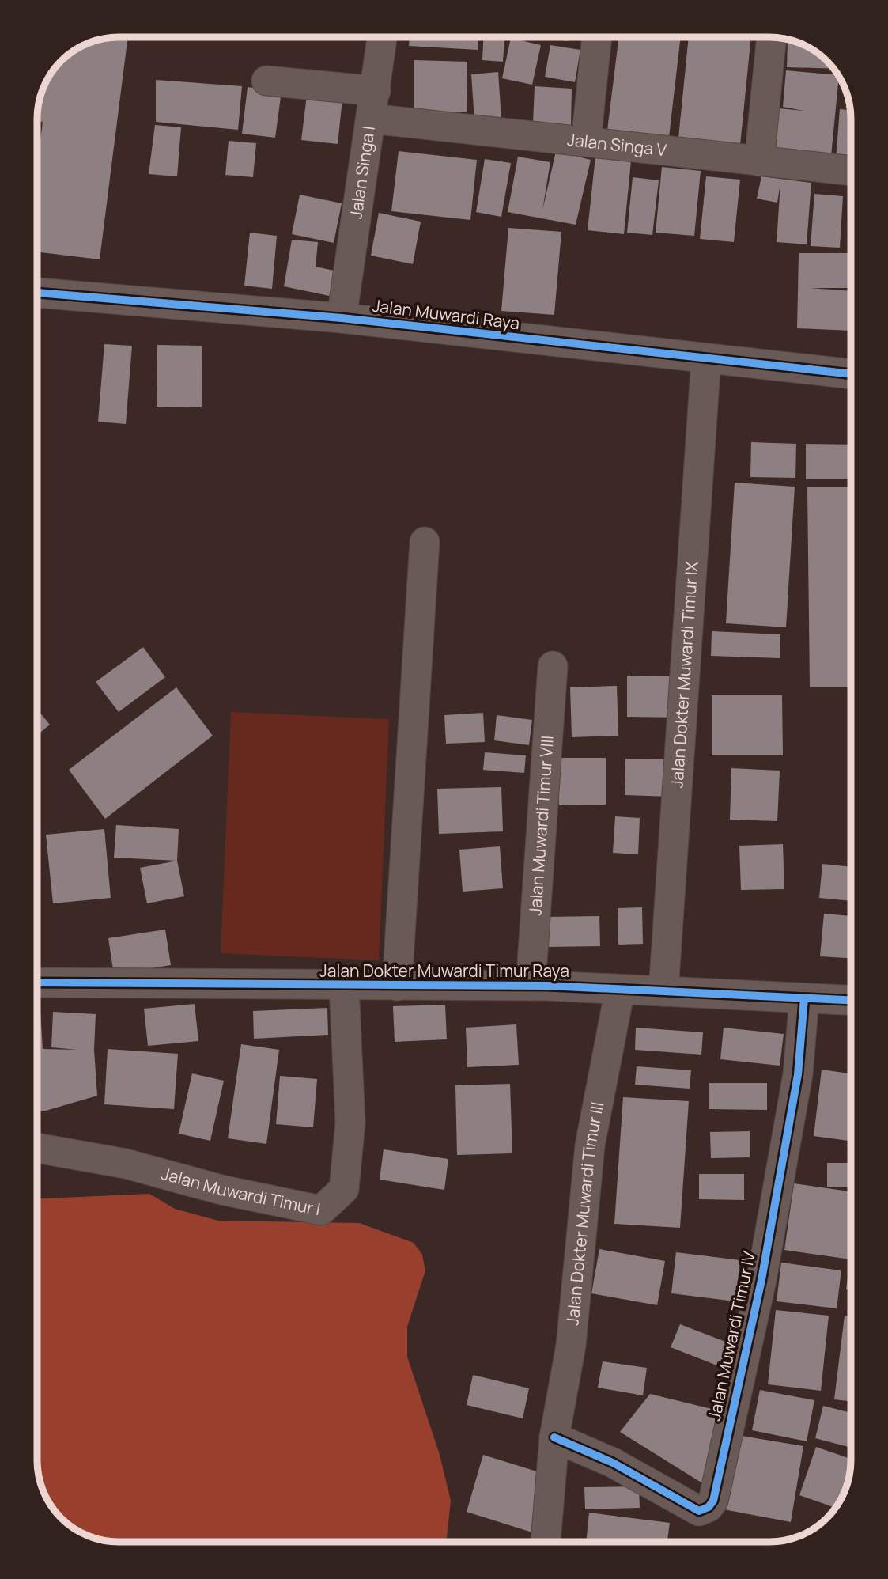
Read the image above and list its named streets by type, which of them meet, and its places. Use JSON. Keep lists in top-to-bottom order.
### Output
{
  "streets": {
    "street": [
      "Jalan Singa V",
      "Jalan Singa I",
      "Jalan Muwardi Raya",
      "Jalan Dokter Muwardi Timur IX",
      "Jalan Muwardi Timur VIII",
      "Jalan Dokter Muwardi Timur Raya",
      "Jalan Muwardi Timur I",
      "Jalan Dokter Muwardi Timur III",
      "Jalan Muwardi Timur IV"
    ]
  },
  "crossings": [
    ["Jalan Singa V", "Jalan Singa I"],
    ["Jalan Singa I", "Jalan Muwardi Raya"],
    ["Jalan Muwardi Raya", "Jalan Dokter Muwardi Timur IX"],
    ["Jalan Dokter Muwardi Timur IX", "Jalan Dokter Muwardi Timur Raya"],
    ["Jalan Muwardi Timur VIII", "Jalan Dokter Muwardi Timur Raya"],
    ["Jalan Dokter Muwardi Timur Raya", "Jalan Muwardi Timur I"],
    ["Jalan Dokter Muwardi Timur Raya", "Jalan Dokter Muwardi Timur III"],
    ["Jalan Dokter Muwardi Timur Raya", "Jalan Muwardi Timur IV"],
    ["Jalan Dokter Muwardi Timur III", "Jalan Muwardi Timur IV"]
  ]
}
